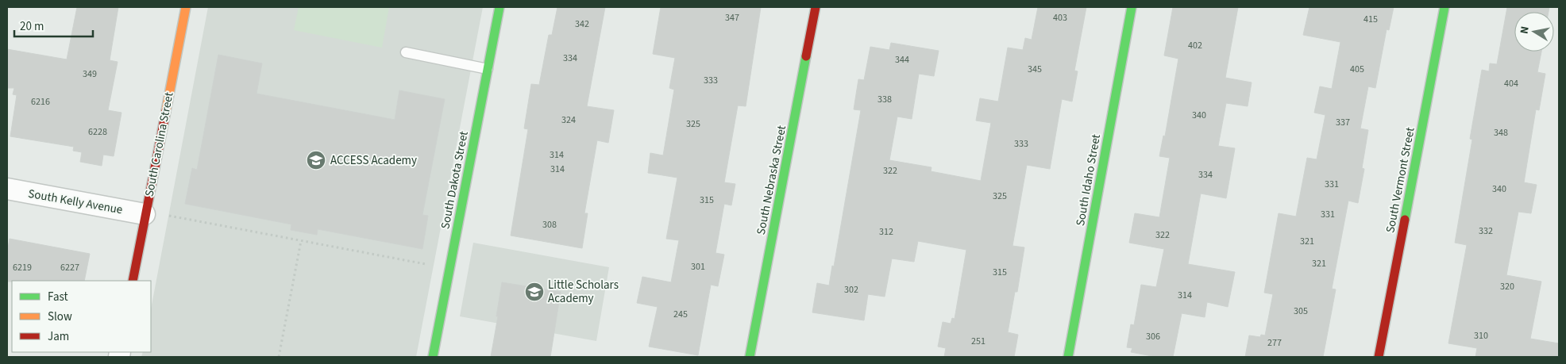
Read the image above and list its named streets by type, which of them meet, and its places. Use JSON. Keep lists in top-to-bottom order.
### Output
{
  "streets": {
    "street": [
      "South Carolina Street",
      "South Dakota Street",
      "South Nebraska Street",
      "South Idaho Street",
      "South Vermont Street",
      "South Kelly Avenue"
    ]
  },
  "crossings": [
    ["South Carolina Street", "South Kelly Avenue"]
  ],
  "places": {
    "school or university": ["ACCESS Academy", "Little Scholars Academy"]
  },
  "house_numbers": [
    "347",
    "403",
    "415",
    "342",
    "402",
    "334",
    "344",
    "345",
    "405",
    "349",
    "333",
    "404",
    "338",
    "6216",
    "340",
    "324",
    "337",
    "325",
    "6228",
    "348",
    "333",
    "314",
    "314",
    "322",
    "334",
    "331",
    "340",
    "325",
    "315",
    "331",
    "308",
    "332",
    "312",
    "322",
    "321",
    "321",
    "301",
    "6219",
    "6227",
    "315",
    "320",
    "302",
    "314",
    "305",
    "245",
    "310",
    "306",
    "251",
    "277"
  ],
  "legend": ["Fast", "Slow", "Jam"],
  "scale_bar": "20 m",
  "north": "left"
}
